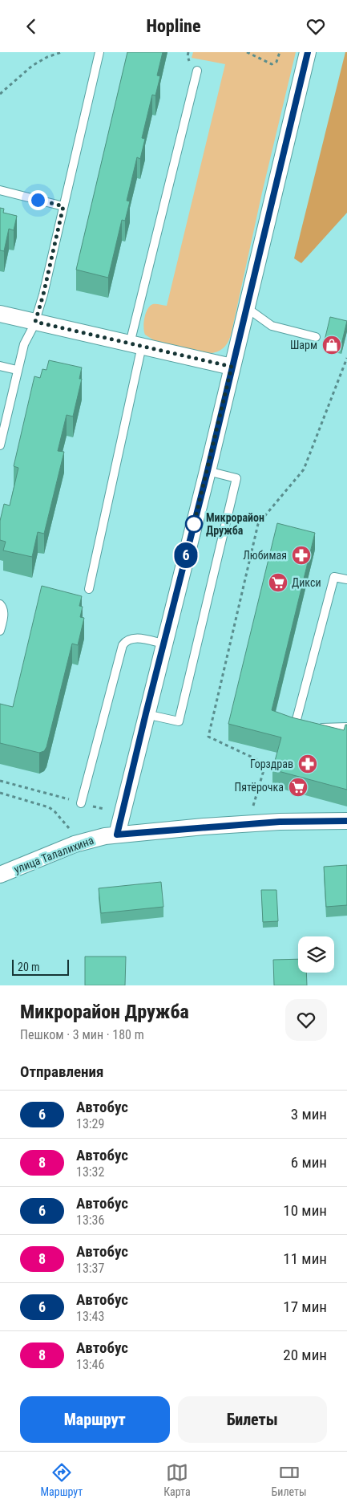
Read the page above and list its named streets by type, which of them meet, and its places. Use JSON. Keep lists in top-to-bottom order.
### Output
{
  "streets": {
    "street": ["улица Талалихина"]
  },
  "places": {
    "shop": ["Шарм"],
    "other": ["Микрорайон Дружба"],
    "pharmacy": ["Любимая", "Горздрав"],
    "supermarket": ["Дикси", "Пятёрочка"]
  },
  "lines": ["bus line 6"],
  "scale_bar": "20 m",
  "page": {
    "header": "Hopline",
    "on_map": "6",
    "scale": "20 m",
    "heading": [
      ["Микрорайон Дружба", "Пешком · 3 мин · 180 m"],
      "Отправления"
    ],
    "list": [
      {
        "mark": "6",
        "name": "Автобус",
        "note": "13:29",
        "value": "3 мин"
      },
      {
        "mark": "8",
        "name": "Автобус",
        "note": "13:32",
        "value": "6 мин"
      },
      {
        "mark": "6",
        "name": "Автобус",
        "note": "13:36",
        "value": "10 мин"
      },
      {
        "mark": "8",
        "name": "Автобус",
        "note": "13:37",
        "value": "11 мин"
      },
      {
        "mark": "6",
        "name": "Автобус",
        "note": "13:43",
        "value": "17 мин"
      },
      {
        "mark": "8",
        "name": "Автобус",
        "note": "13:46",
        "value": "20 мин"
      }
    ],
    "buttons": ["Маршрут", "Билеты"],
    "tabs": ["Маршрут", "Карта", "Билеты"]
  }
}
